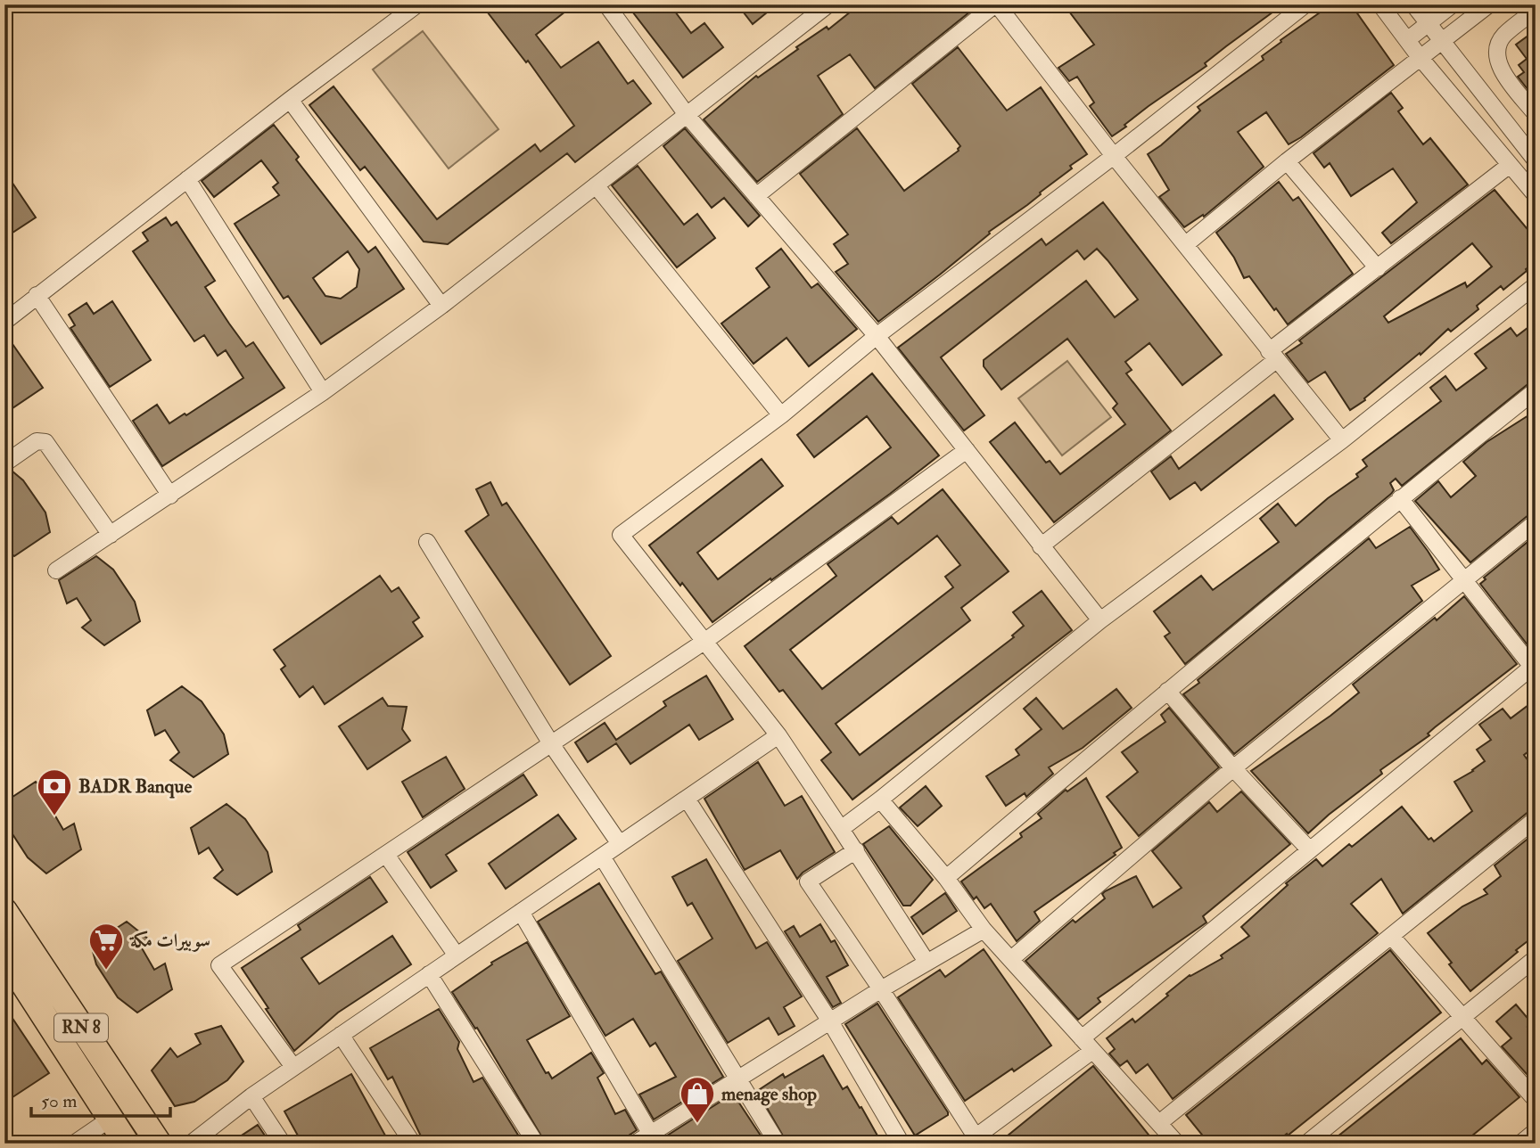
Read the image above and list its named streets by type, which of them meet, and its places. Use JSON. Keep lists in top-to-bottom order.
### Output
{
  "streets": {
    "main road": ["RN 8"]
  },
  "places": {
    "bank": ["BADR Banque"],
    "supermarket": ["سوبيرات مكة"],
    "shop": ["menage shop"]
  },
  "scale_bar": "50 m"
}
